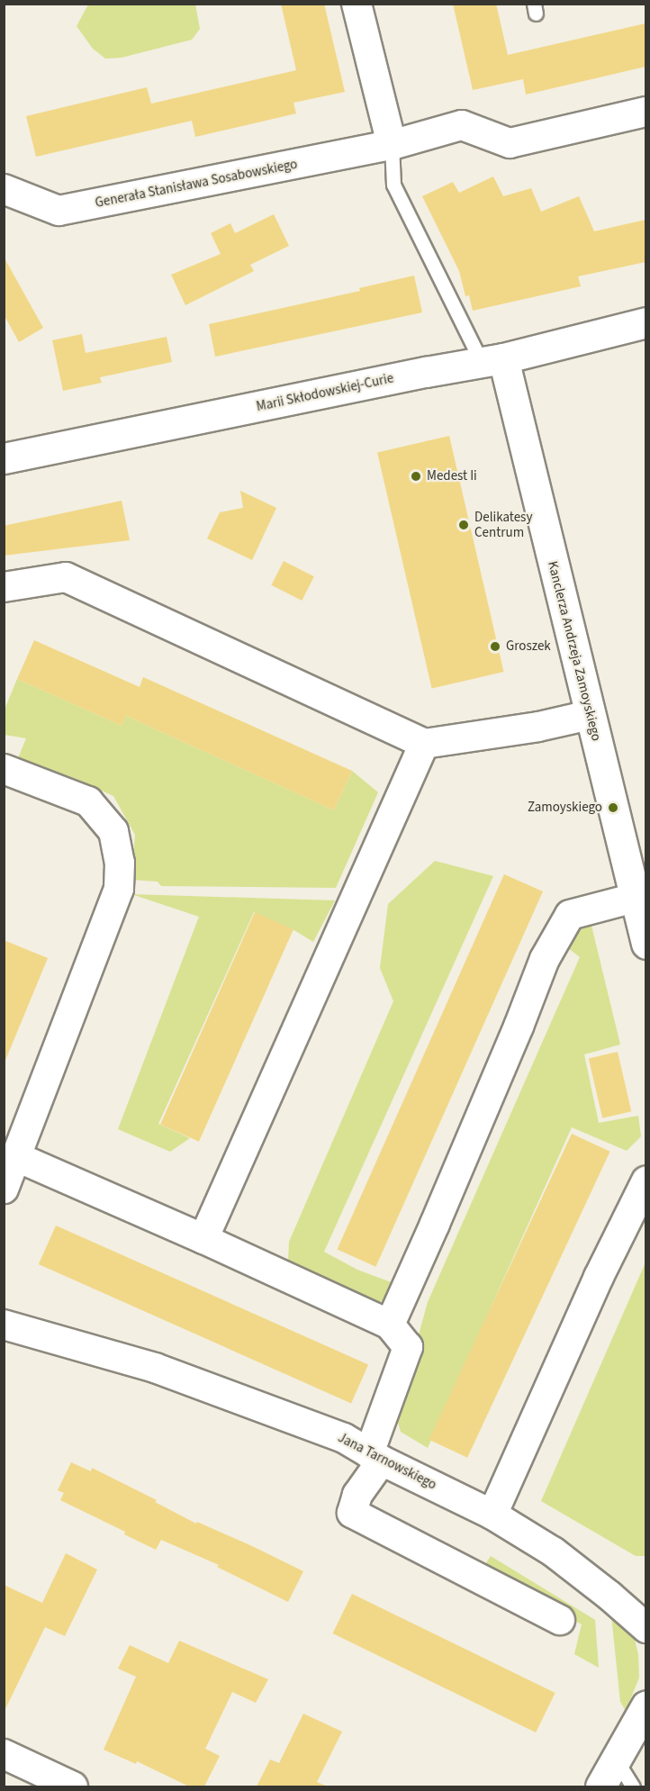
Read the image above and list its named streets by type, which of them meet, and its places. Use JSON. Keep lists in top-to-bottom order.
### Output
{
  "streets": {
    "street": [
      "Generała Stanisława Sosabowskiego",
      "Marii Skłodowskiej-Curie",
      "Kanclerza Andrzeja Zamoyskiego",
      "Jana Tarnowskiego"
    ]
  },
  "crossings": [
    ["Marii Skłodowskiej-Curie", "Kanclerza Andrzeja Zamoyskiego"]
  ],
  "places": [
    "Medest Ii",
    "Delikatesy Centrum",
    "Groszek",
    "Zamoyskiego"
  ]
}
